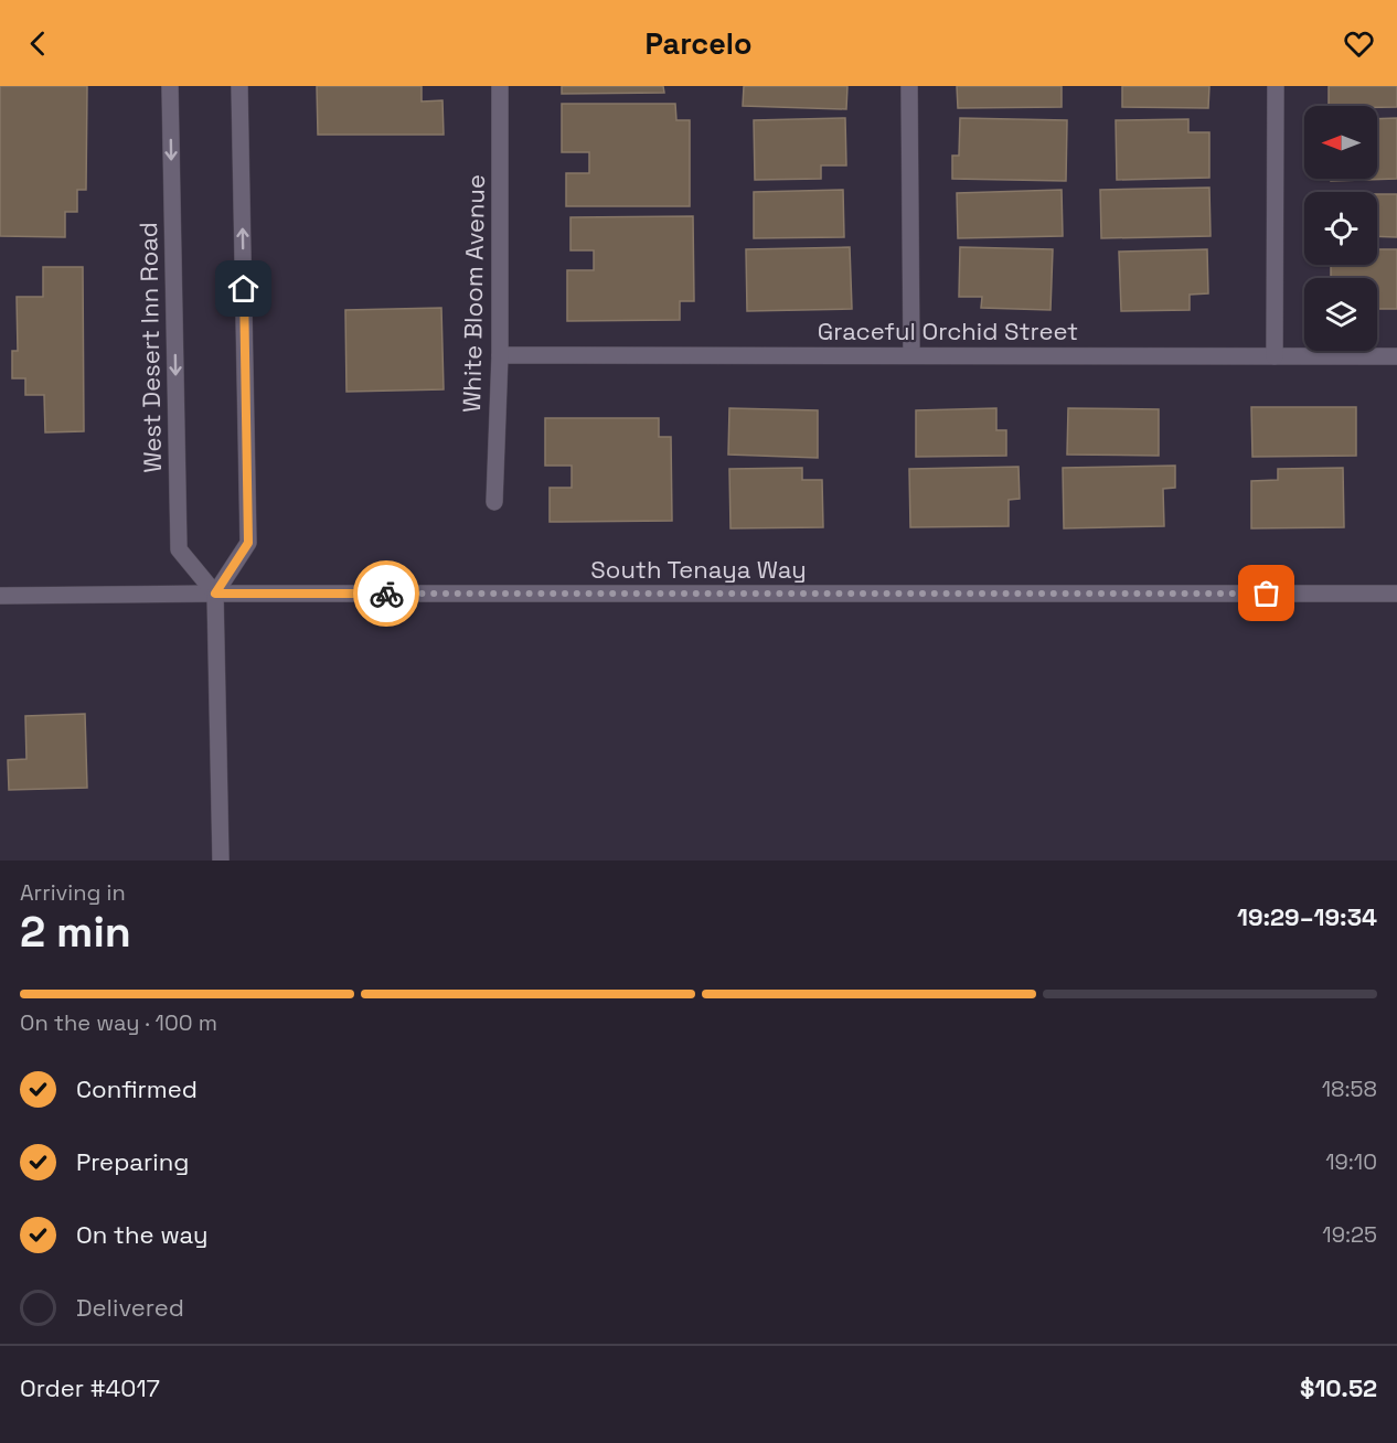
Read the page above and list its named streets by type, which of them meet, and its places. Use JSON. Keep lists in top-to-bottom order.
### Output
{
  "streets": {
    "street": [
      "White Bloom Avenue",
      "Graceful Orchid Street",
      "West Desert Inn Road",
      "South Tenaya Way"
    ]
  },
  "crossings": [
    ["White Bloom Avenue", "Graceful Orchid Street"],
    ["West Desert Inn Road", "South Tenaya Way"]
  ],
  "north": "left",
  "page": {
    "header": "Parcelo",
    "heading": ["2 min", "Arriving in", "19:29–19:34"],
    "panel": ["Order #4017", "$10.52"],
    "bar": "On the way · 100 m",
    "list": [
      ["Confirmed", "18:58"],
      ["Preparing", "19:10"],
      ["On the way", "19:25"],
      "Delivered"
    ]
  }
}
